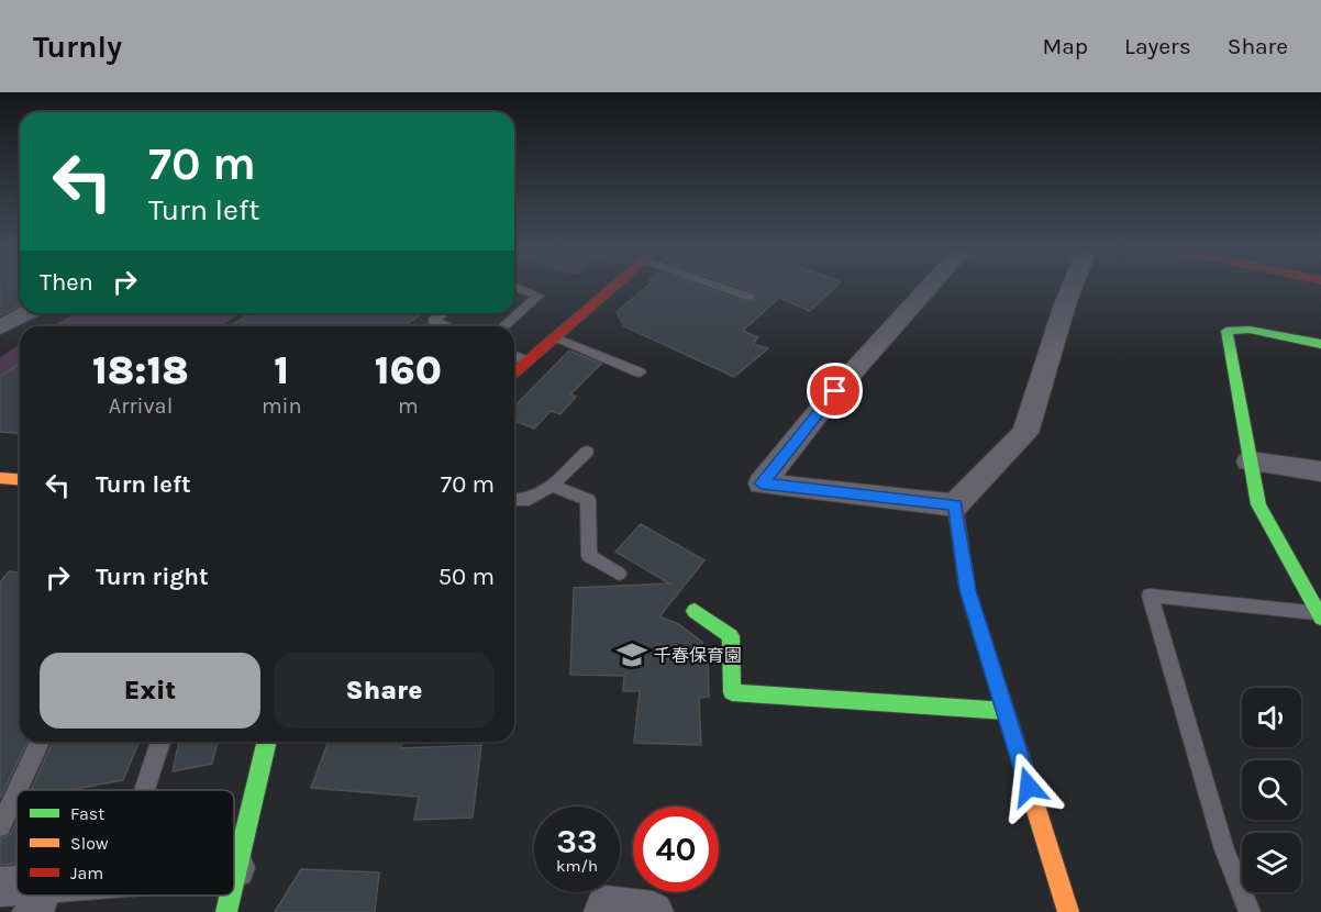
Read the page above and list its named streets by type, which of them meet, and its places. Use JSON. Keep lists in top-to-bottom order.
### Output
{
  "places": {
    "school or university": ["千春保育園"]
  },
  "legend": ["Fast", "Slow", "Jam"],
  "page": {
    "header": "Turnly",
    "nav": ["Map", "Layers", "Share"],
    "turn": ["70 m", "Turn left"],
    "then": "Then",
    "eta": [
      "18:18",
      "Arrival",
      "1",
      "min",
      "160",
      "m"
    ],
    "list": [
      {
        "name": "Turn left",
        "value": "70 m"
      },
      {
        "name": "Turn right",
        "value": "50 m"
      }
    ],
    "buttons": ["Exit", "Share"],
    "speed": "33 km/h",
    "limit": "40"
  }
}
